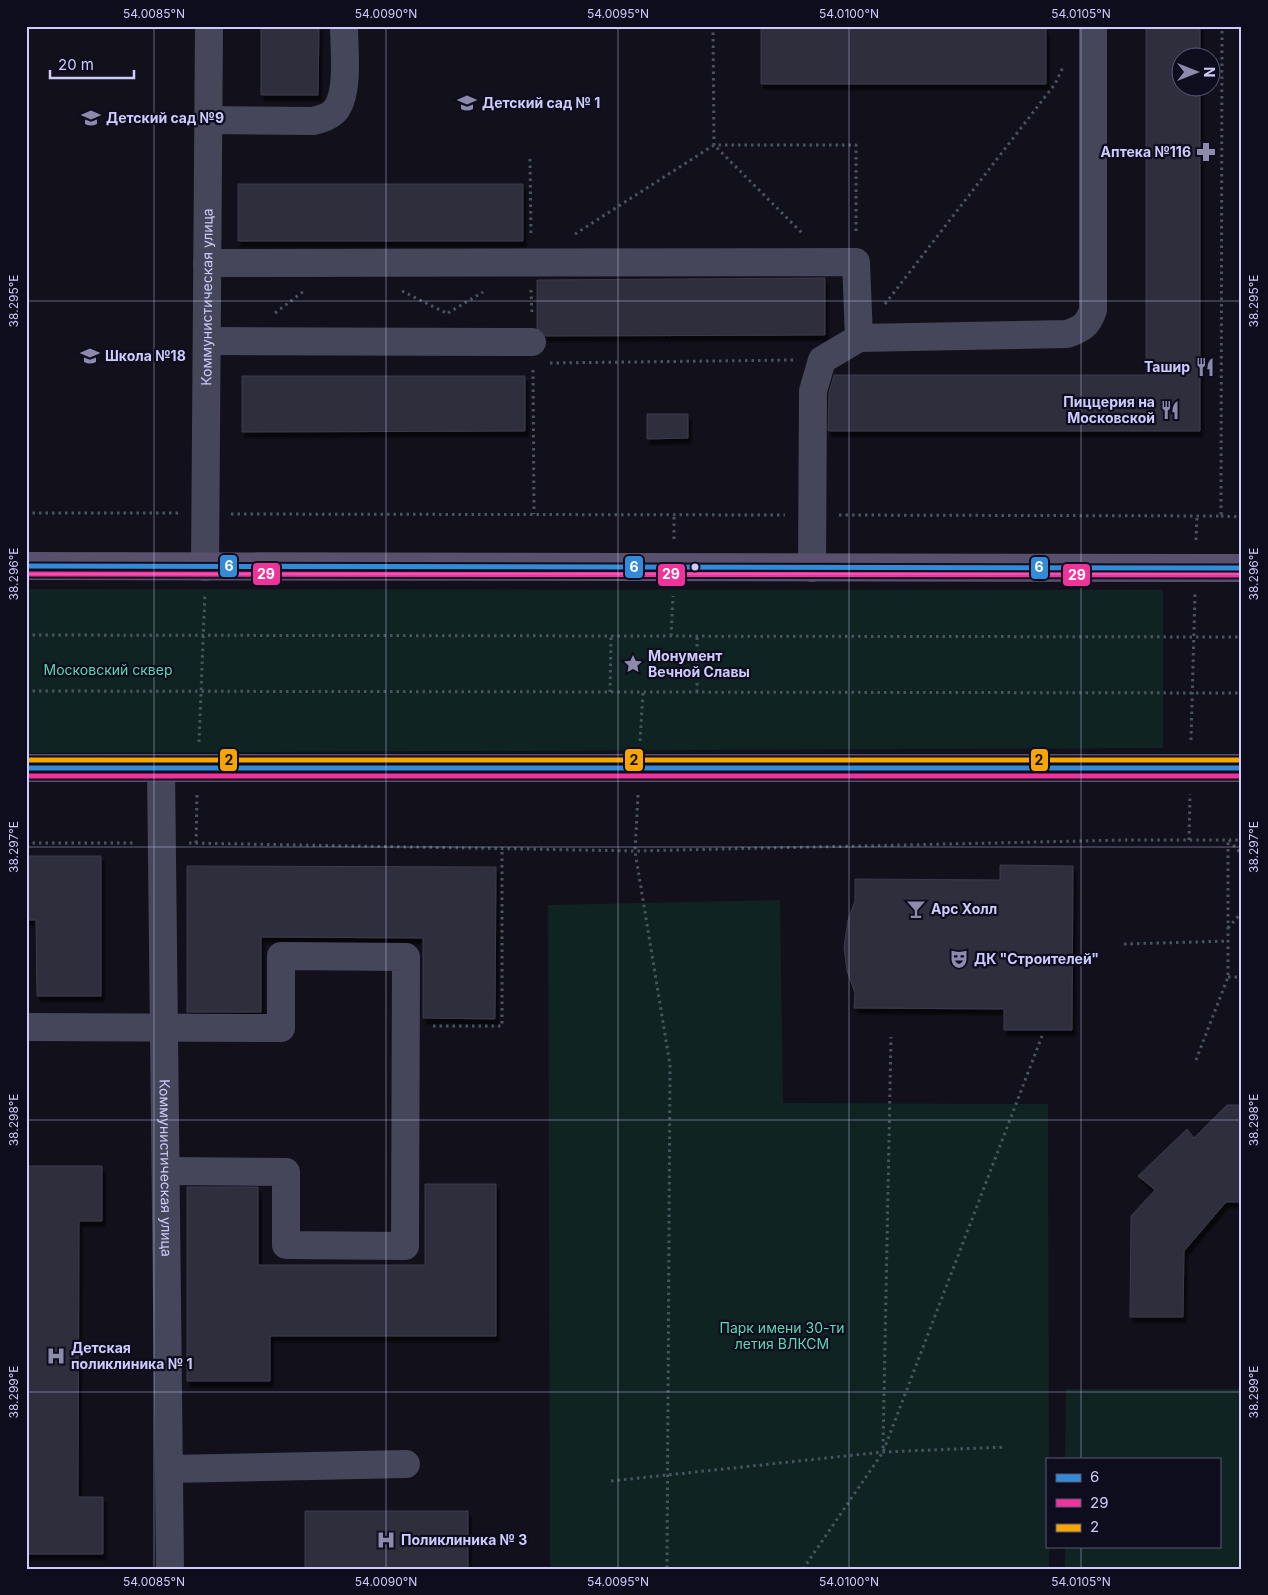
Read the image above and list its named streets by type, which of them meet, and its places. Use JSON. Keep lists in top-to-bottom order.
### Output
{
  "streets": {
    "street": ["Коммунистическая улица"]
  },
  "parks": ["Московский сквер", "Парк имени 30-ти летия ВЛКСМ"],
  "places": {
    "school or university": ["Детский сад № 1", "Детский сад №9", "Школа №18"],
    "pharmacy": ["Аптека №116"],
    "restaurant": ["Ташир", "Пиццерия на Московской"],
    "place": ["Монумент Вечной Славы"],
    "bar": ["Арс Холл"],
    "theatre": ["ДК \"Строителей\""],
    "hospital": ["Детская поликлиника № 1", "Поликлиника № 3"]
  },
  "lines": ["transit line 6", "transit line 29", "transit line 2"],
  "legend": ["6", "29", "2"],
  "scale_bar": "20 m",
  "north": "right",
  "coordinates": [
    "54.0085°N",
    "54.0090°N",
    "54.0095°N",
    "54.0100°N",
    "54.0105°N",
    "38.295°E",
    "38.296°E",
    "38.297°E",
    "38.298°E",
    "38.299°E"
  ]
}
